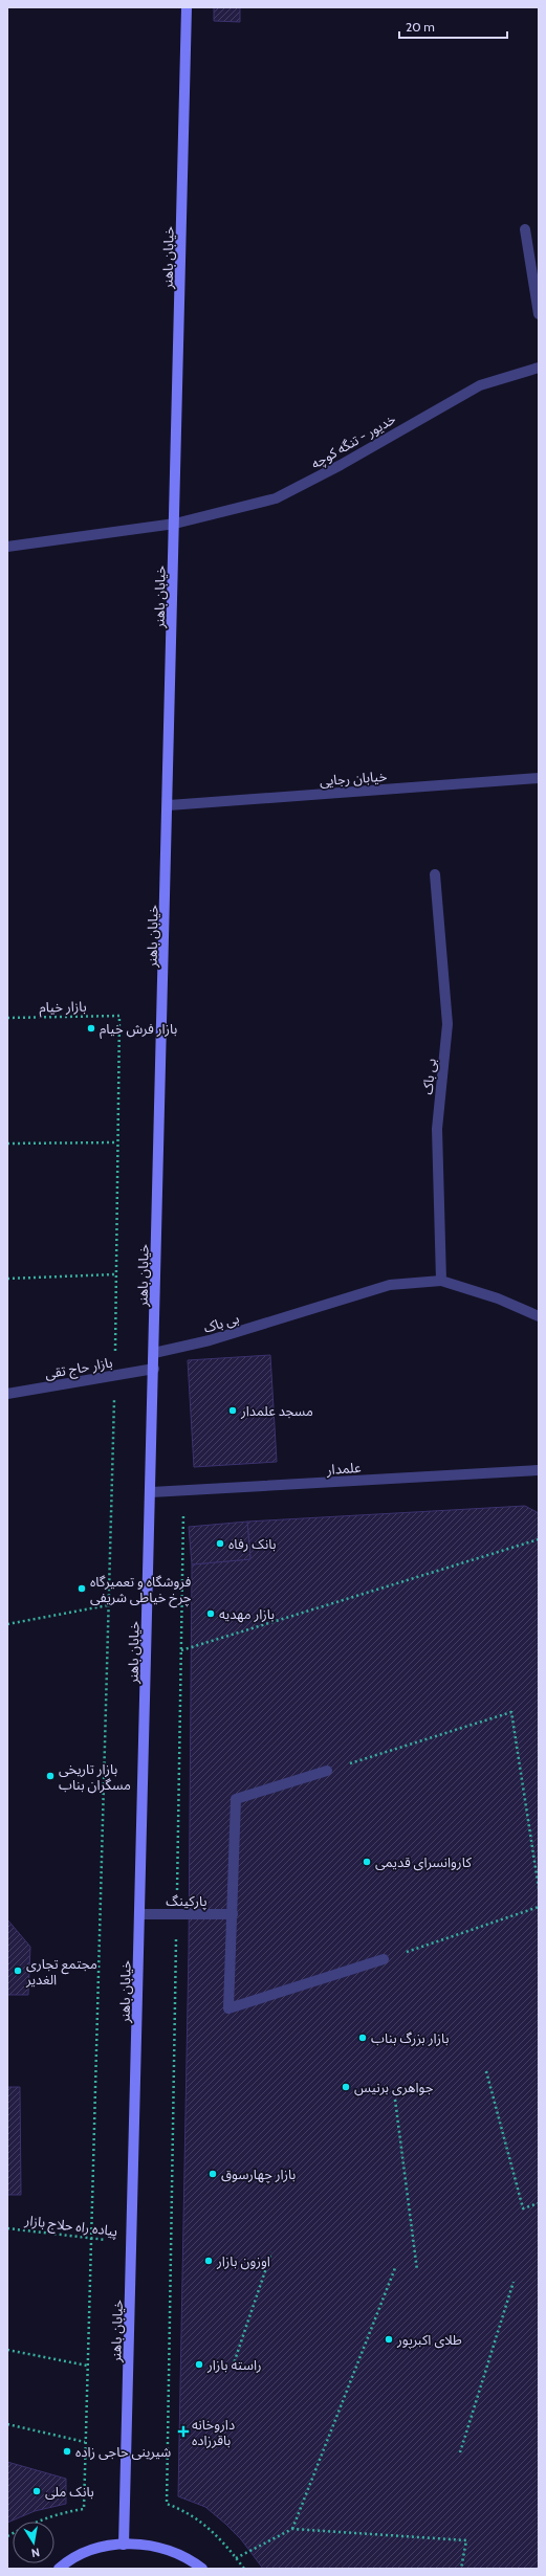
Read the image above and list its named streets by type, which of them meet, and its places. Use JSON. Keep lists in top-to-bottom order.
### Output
{
  "streets": {
    "main road": ["خیابان باهنر"],
    "street": [
      "خدیور - تنگه کوچه",
      "خیابان رجایی",
      "بی باک",
      "بازار حاج تقی",
      "علمدار",
      "پارکینگ"
    ],
    "path": ["بازار خیام", "پیاده راه حلاج بازار"]
  },
  "crossings": [
    ["خیابان باهنر", "خدیور - تنگه کوچه"],
    ["خیابان باهنر", "خیابان رجایی"],
    ["خیابان باهنر", "بی باک"],
    ["خیابان باهنر", "بازار حاج تقی"],
    ["خیابان باهنر", "علمدار"],
    ["خیابان باهنر", "پارکینگ"],
    ["خیابان باهنر", "پیاده راه حلاج بازار"]
  ],
  "places": {
    "other": [
      "بازار فرش خیام",
      "مسجد علمدار",
      "بانک رفاه",
      "فروشگاه و تعمیرگاه چرخ خیاطی شریفی",
      "بازار مهدیه",
      "بازار تاریخی مسگران بناب",
      "کاروانسرای قدیمی",
      "مجتمع تجاری الغدیر",
      "بازار بزرگ بناب",
      "جواهری برنیس",
      "بازار چهارسوق",
      "اوزون بازار",
      "طلای اکبرپور",
      "راسته بازار",
      "شیرینی حاجی زاده",
      "بانک ملی"
    ],
    "health": ["داروخانه باقرزاده"]
  },
  "scale_bar": "20 m",
  "north": "bottom"
}
